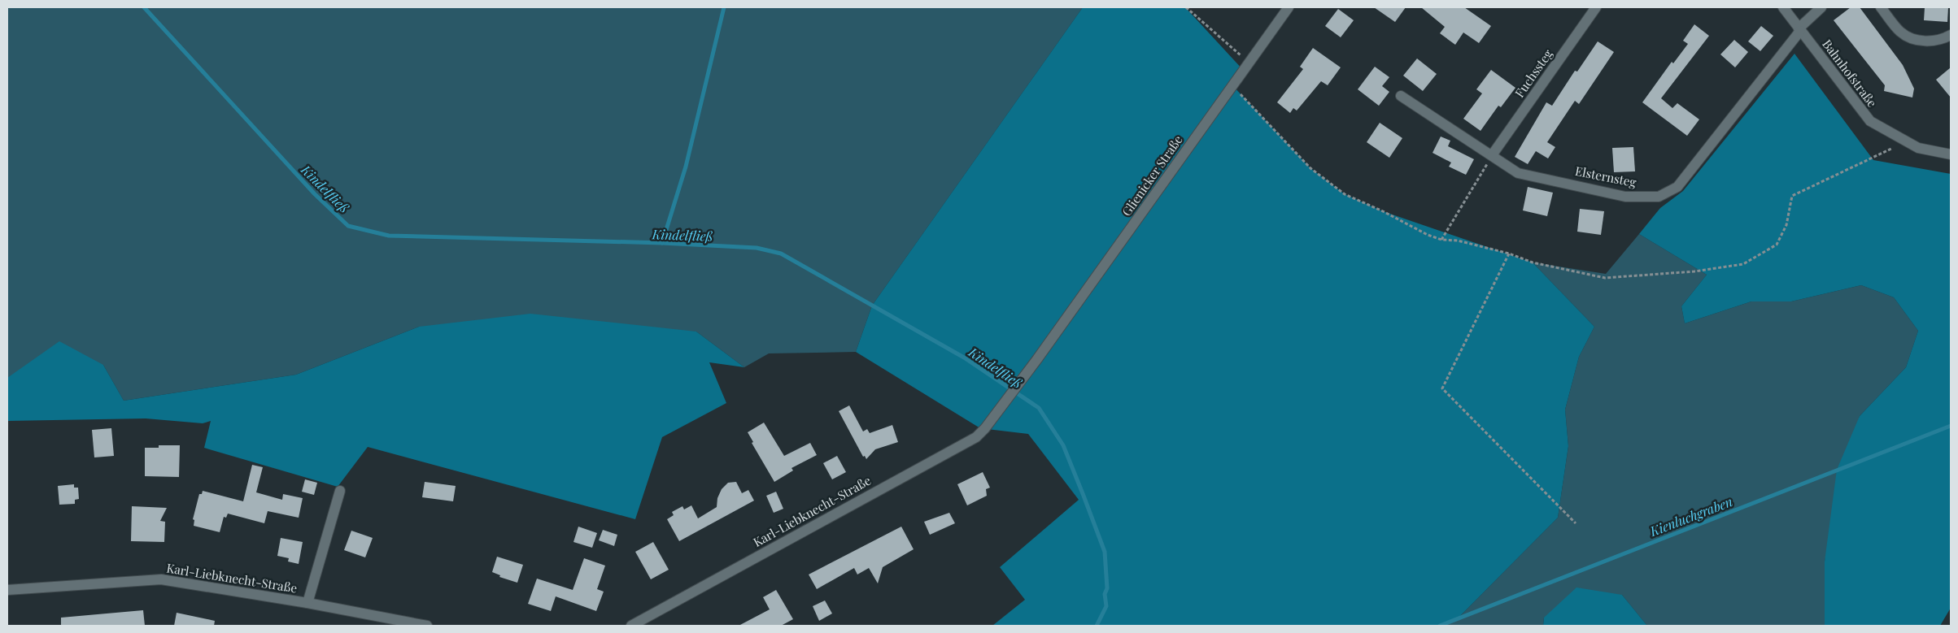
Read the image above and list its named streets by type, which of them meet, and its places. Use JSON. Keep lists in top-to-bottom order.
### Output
{
  "streets": {
    "street": [
      "Fuchssteg",
      "Bahnhofstraße",
      "Glienicker Straße",
      "Elsternsteg",
      "Karl-Liebknecht-Straße"
    ]
  },
  "crossings": [
    ["Fuchssteg", "Elsternsteg"],
    ["Bahnhofstraße", "Elsternsteg"],
    ["Glienicker Straße", "Karl-Liebknecht-Straße"]
  ],
  "water": ["Kindelfließ", "Kienluchgraben"]
}
